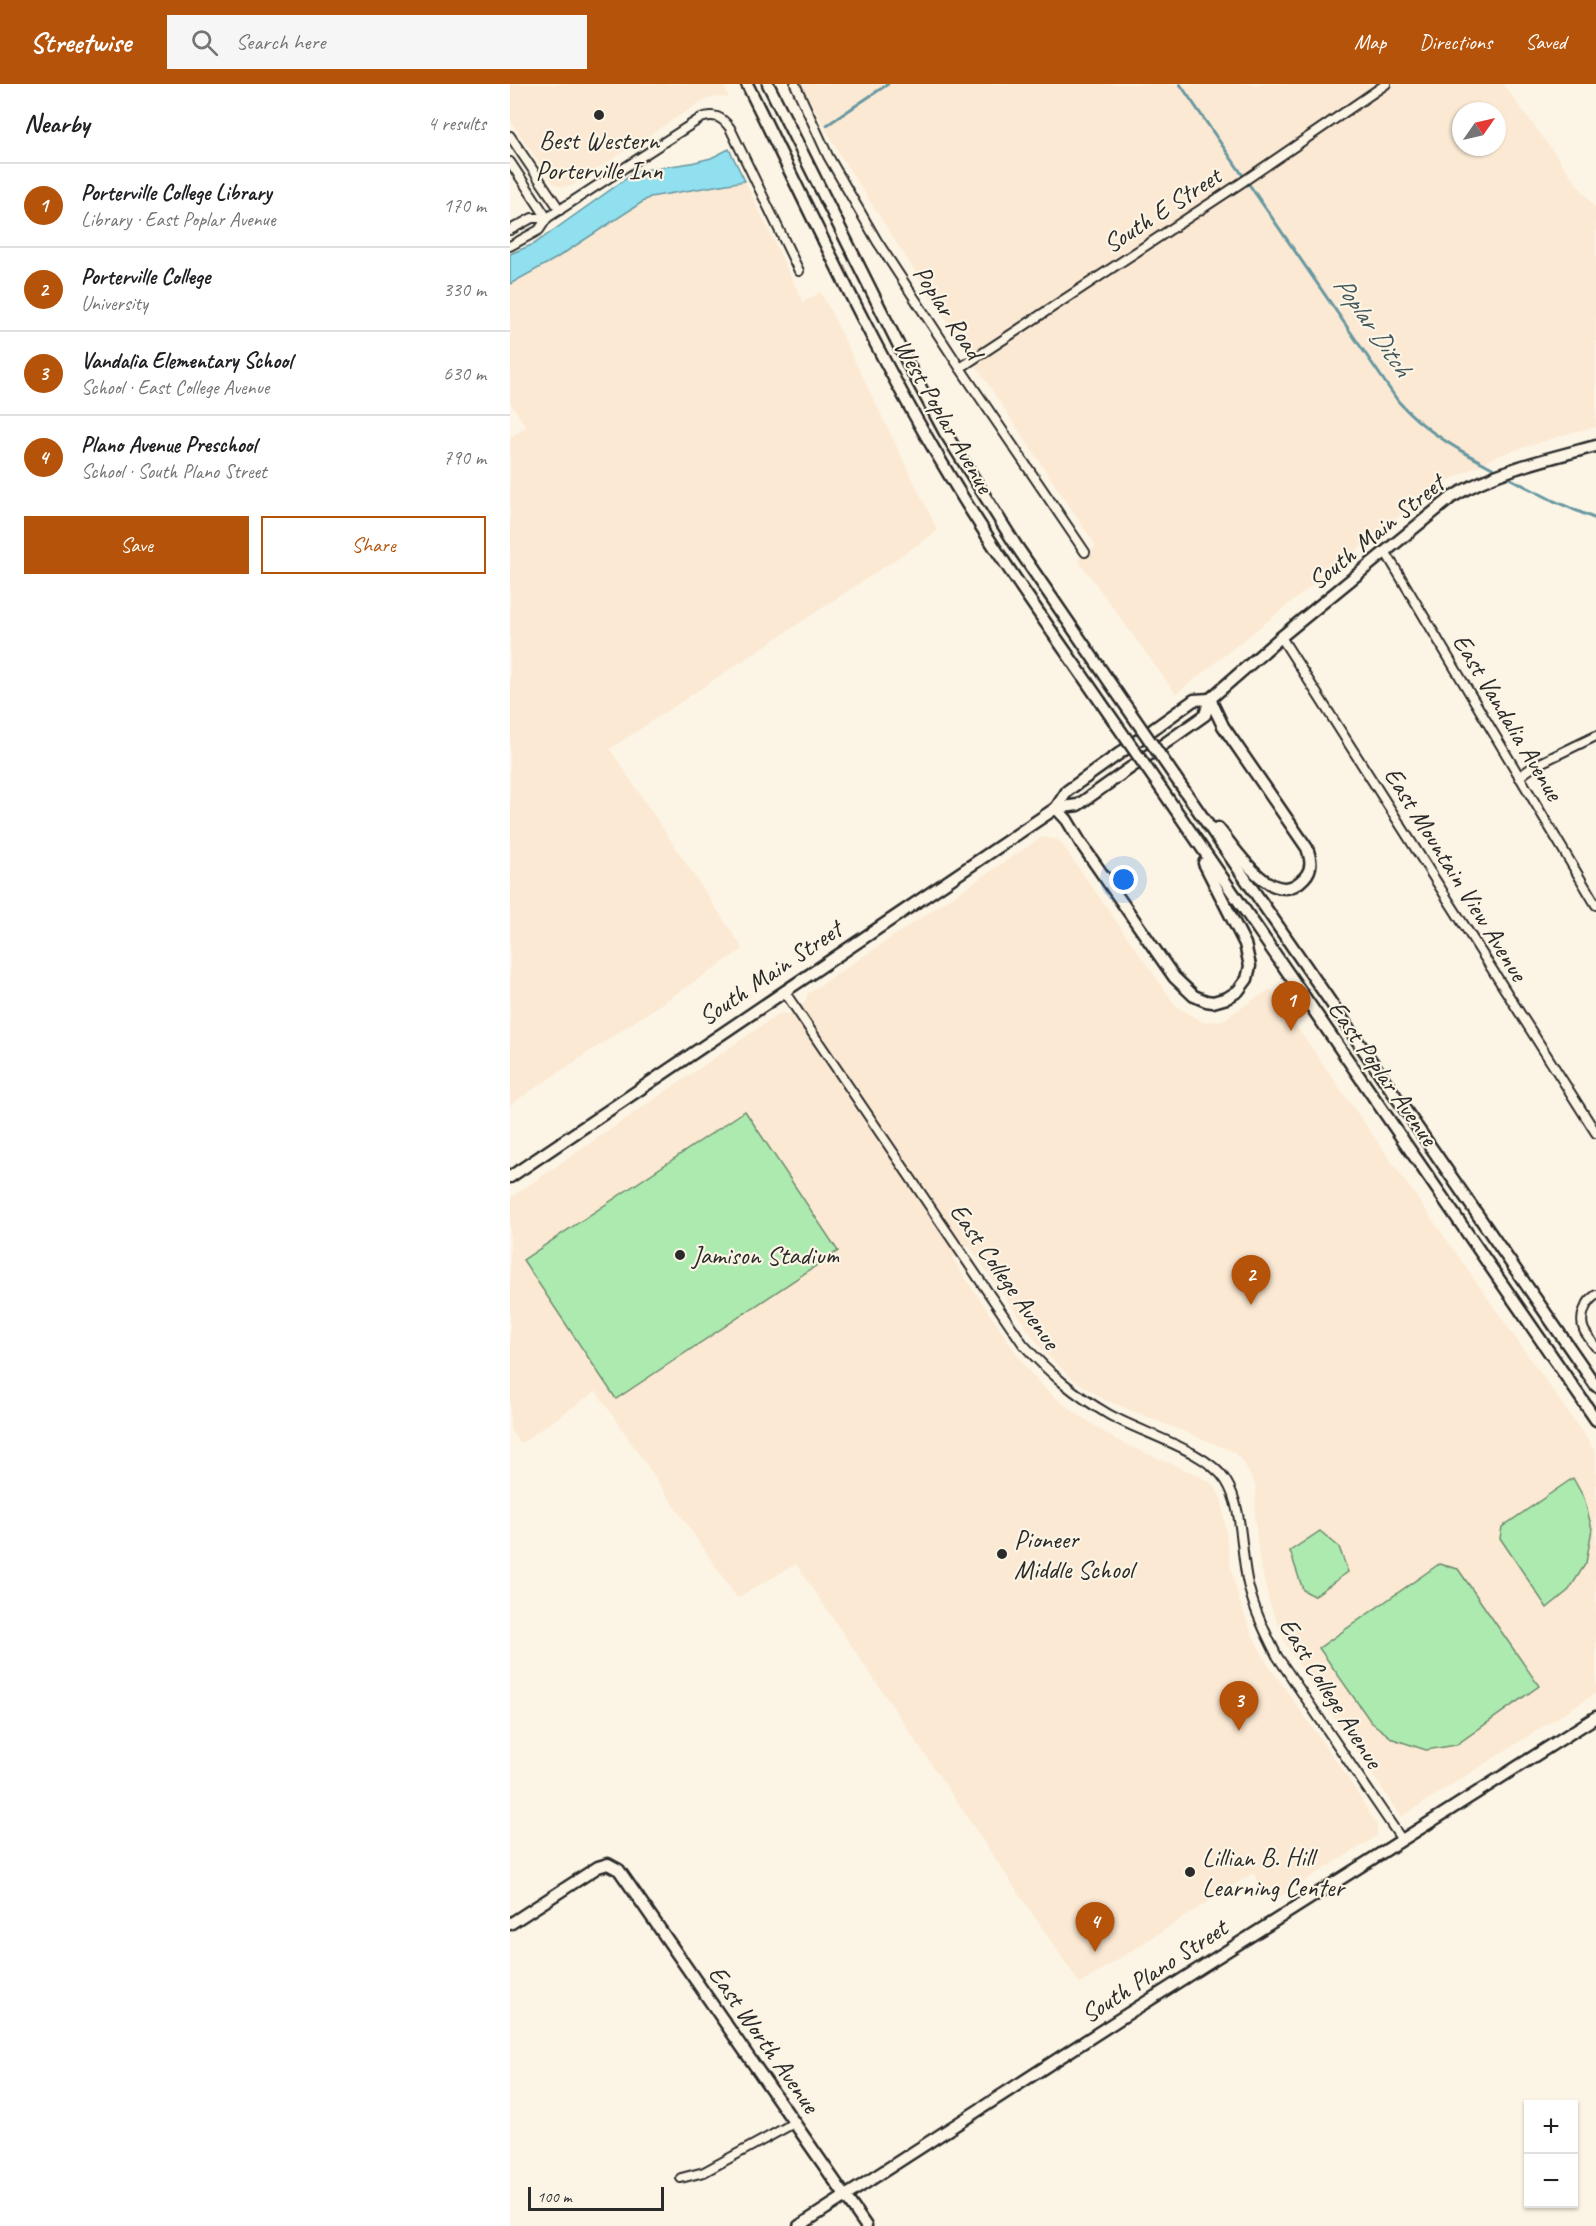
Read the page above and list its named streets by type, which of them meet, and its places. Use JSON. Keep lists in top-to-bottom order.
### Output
{
  "streets": {
    "main road": [
      "West Poplar Avenue",
      "South Main Street",
      "East Poplar Avenue",
      "South Plano Street",
      "East Worth Avenue"
    ],
    "street": [
      "South E Street",
      "Poplar Road",
      "East Vandalia Avenue",
      "East Mountain View Avenue",
      "East College Avenue"
    ]
  },
  "crossings": [
    ["South E Street", "Poplar Road"],
    ["West Poplar Avenue", "East Poplar Avenue"],
    ["South Main Street", "East Vandalia Avenue"],
    ["South Main Street", "East Mountain View Avenue"],
    ["South Main Street", "East College Avenue"],
    ["East College Avenue", "South Plano Street"],
    ["South Plano Street", "East Worth Avenue"]
  ],
  "water": ["Poplar Ditch"],
  "places": [
    "Best Western Porterville Inn",
    "Jamison Stadium",
    "Pioneer Middle School",
    "Lillian B. Hill Learning Center"
  ],
  "scale_bar": "100 m",
  "north": "top right",
  "page": {
    "header": "Streetwise",
    "search": "Search here",
    "nav": ["Map", "Directions", "Saved"],
    "heading": ["Nearby", "4 results"],
    "list": [
      {
        "mark": "1",
        "name": "Porterville College Library",
        "note": "Library · East Poplar Avenue",
        "value": "170 m"
      },
      {
        "mark": "2",
        "name": "Porterville College",
        "note": "University",
        "value": "330 m"
      },
      {
        "mark": "3",
        "name": "Vandalia Elementary School",
        "note": "School · East College Avenue",
        "value": "630 m"
      },
      {
        "mark": "4",
        "name": "Plano Avenue Preschool",
        "note": "School · South Plano Street",
        "value": "790 m"
      }
    ],
    "buttons": ["Save", "Share"],
    "pins": [
      "1",
      "2",
      "3",
      "4"
    ],
    "map_buttons": ["+", "−"],
    "scale": "100 m"
  }
}
